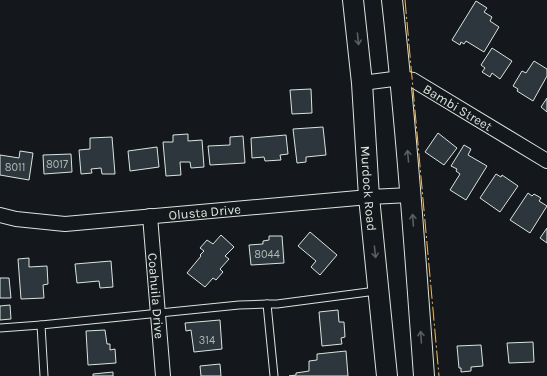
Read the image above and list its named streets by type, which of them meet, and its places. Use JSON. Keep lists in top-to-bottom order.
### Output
{
  "streets": {
    "main road": ["Murdock Road"],
    "street": ["Bambi Street", "Olusta Drive", "Coahuila Drive"]
  },
  "crossings": [
    ["Bambi Street", "Murdock Road"],
    ["Murdock Road", "Olusta Drive"],
    ["Olusta Drive", "Coahuila Drive"]
  ],
  "house_numbers": [
    "8017",
    "8011",
    "8044",
    "314"
  ]
}
